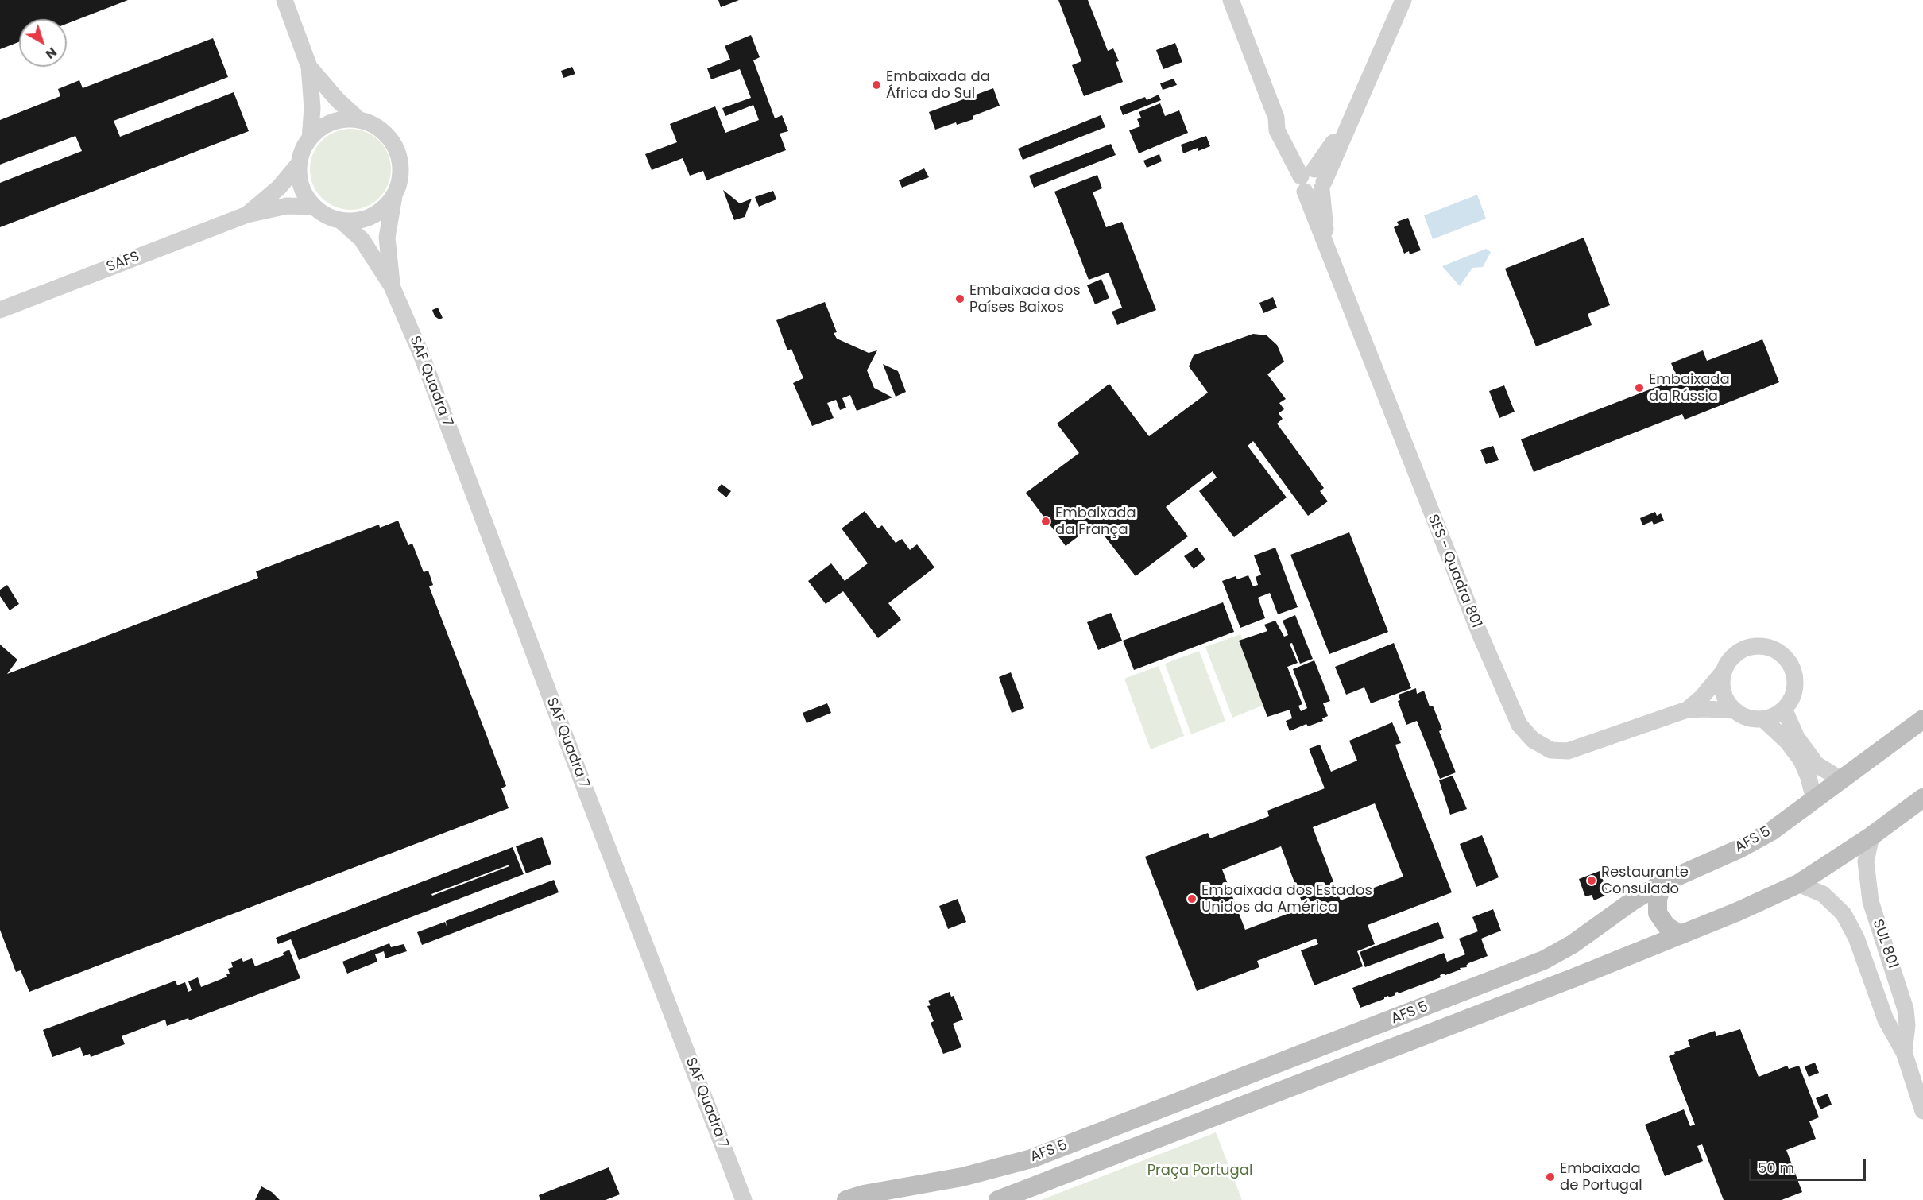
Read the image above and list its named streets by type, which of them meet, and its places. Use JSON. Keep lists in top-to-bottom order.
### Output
{
  "streets": {
    "main road": ["AFS 5"],
    "street": [
      "SAFS",
      "SAF Quadra 7",
      "SES - Quadra 801",
      "SUL 801"
    ]
  },
  "crossings": [
    ["SAFS", "SAF Quadra 7"],
    ["AFS 5", "SUL 801"]
  ],
  "parks": ["Praça Portugal"],
  "places": [
    "Embaixada da África do Sul",
    "Embaixada dos Países Baixos",
    "Embaixada da Rússia",
    "Embaixada da França",
    "Restaurante Consulado",
    "Embaixada dos Estados Unidos da América",
    "Embaixada de Portugal"
  ],
  "scale_bar": "50 m",
  "north": "bottom right"
}
